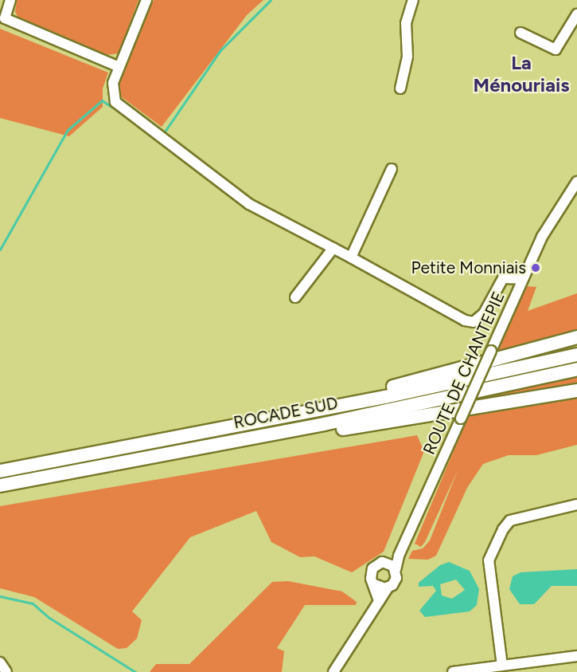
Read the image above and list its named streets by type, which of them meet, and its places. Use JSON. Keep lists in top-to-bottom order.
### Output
{
  "streets": {
    "highway": ["ROCADE SUD"],
    "street": ["ROUTE DE CHANTEPIE"]
  },
  "districts": ["La Ménouriais"],
  "places": ["Petite Monniais"]
}
